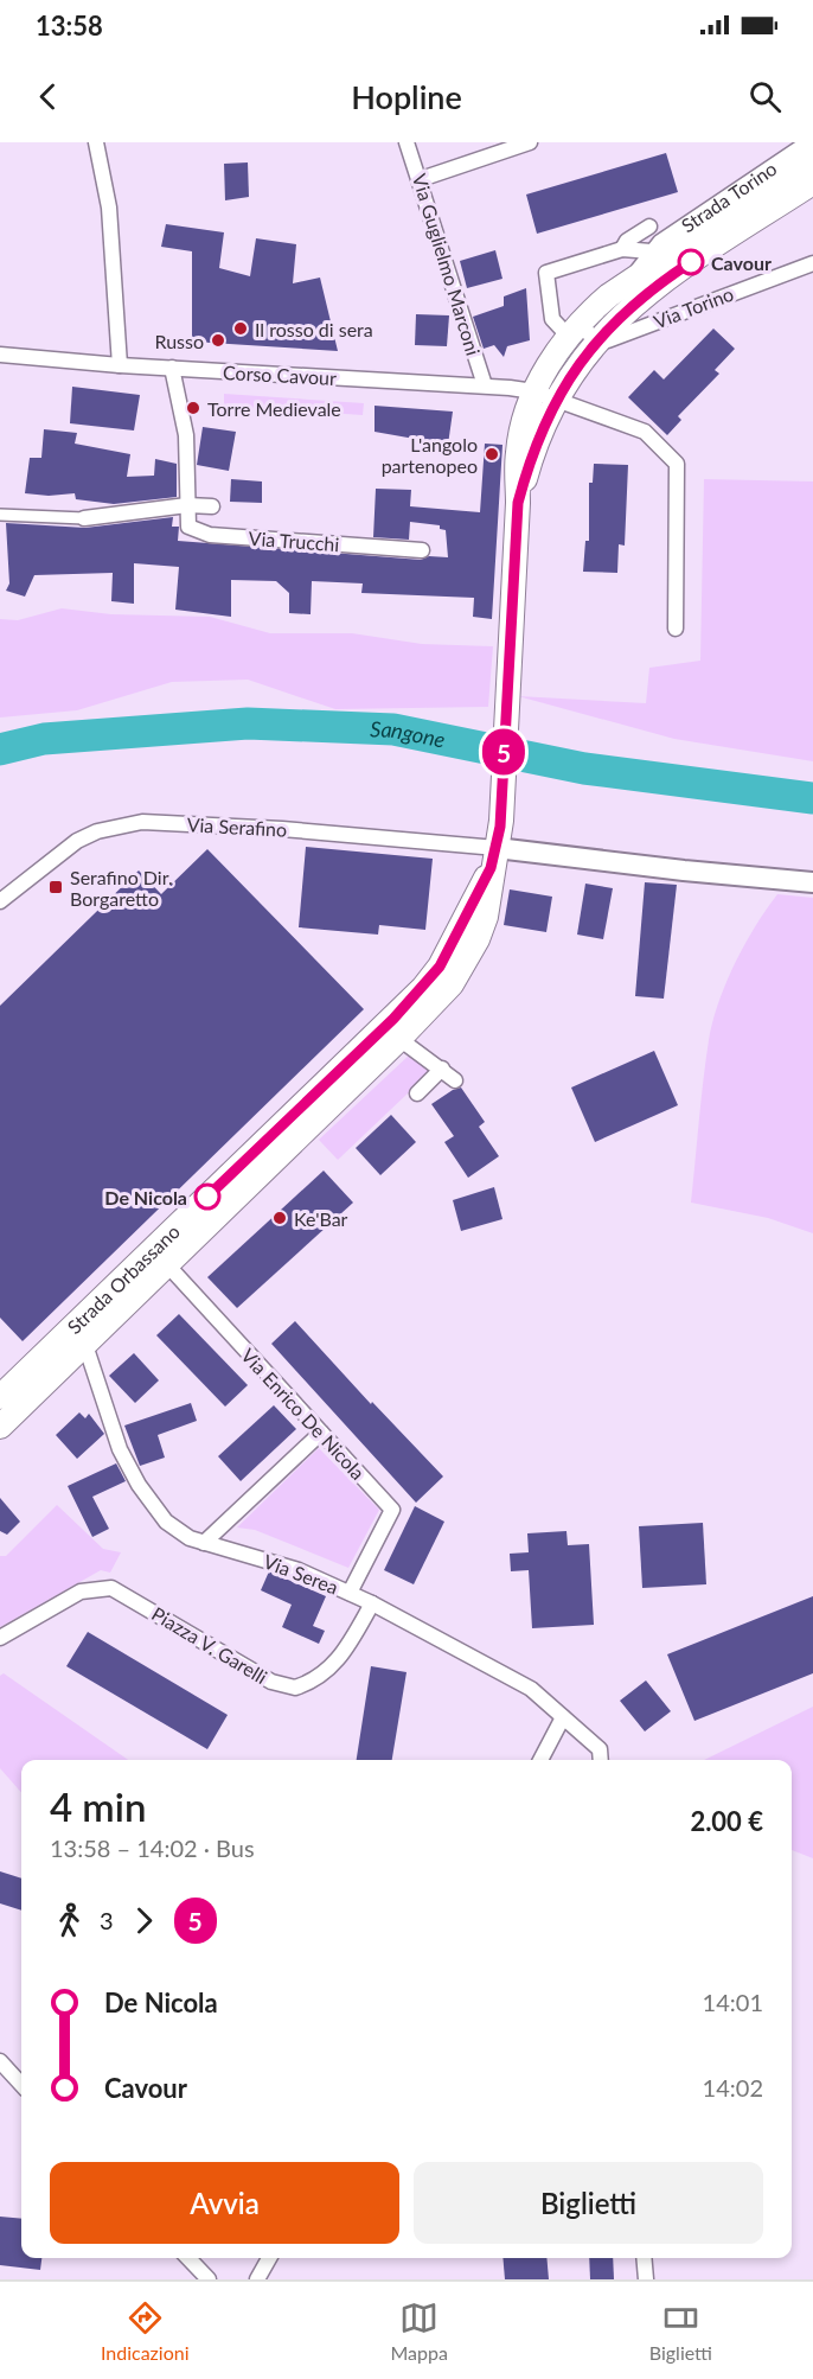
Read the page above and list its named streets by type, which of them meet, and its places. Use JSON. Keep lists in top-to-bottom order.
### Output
{
  "streets": {
    "main road": ["Strada Torino", "Strada Orbassano"],
    "street": [
      "Via Guglielmo Marconi",
      "Via Torino",
      "Corso Cavour",
      "Via Trucchi",
      "Via Serafino",
      "Via Enrico De Nicola",
      "Via Serea",
      "Piazza V. Garelli"
    ]
  },
  "crossings": [
    ["Strada Torino", "Via Torino"],
    ["Strada Torino", "Corso Cavour"],
    ["Strada Torino", "Via Serafino"],
    ["Strada Torino", "Strada Orbassano"],
    ["Via Guglielmo Marconi", "Corso Cavour"],
    ["Corso Cavour", "Via Trucchi"],
    ["Via Serafino", "Strada Orbassano"],
    ["Strada Orbassano", "Via Enrico De Nicola"],
    ["Strada Orbassano", "Via Serea"],
    ["Via Enrico De Nicola", "Via Serea"],
    ["Via Serea", "Piazza V. Garelli"]
  ],
  "water": ["Sangone"],
  "places": {
    "other": [
      "Cavour",
      "Il rosso di sera",
      "Russo",
      "Torre Medievale",
      "L'angolo partenopeo",
      "De Nicola",
      "Ke'Bar"
    ],
    "transit": ["Serafino Dir. Borgaretto"]
  },
  "lines": ["bus line 5"],
  "page": {
    "status": "13:58",
    "header": "Hopline",
    "on_map": "5",
    "heading": ["4 min", "13:58 – 14:02 · Bus", "2.00 €"],
    "legs": ["3", "5"],
    "list": [
      {
        "name": "De Nicola",
        "value": "14:01"
      },
      {
        "name": "Cavour",
        "value": "14:02"
      }
    ],
    "buttons": ["Avvia", "Biglietti"],
    "tabs": ["Indicazioni", "Mappa", "Biglietti"]
  }
}
